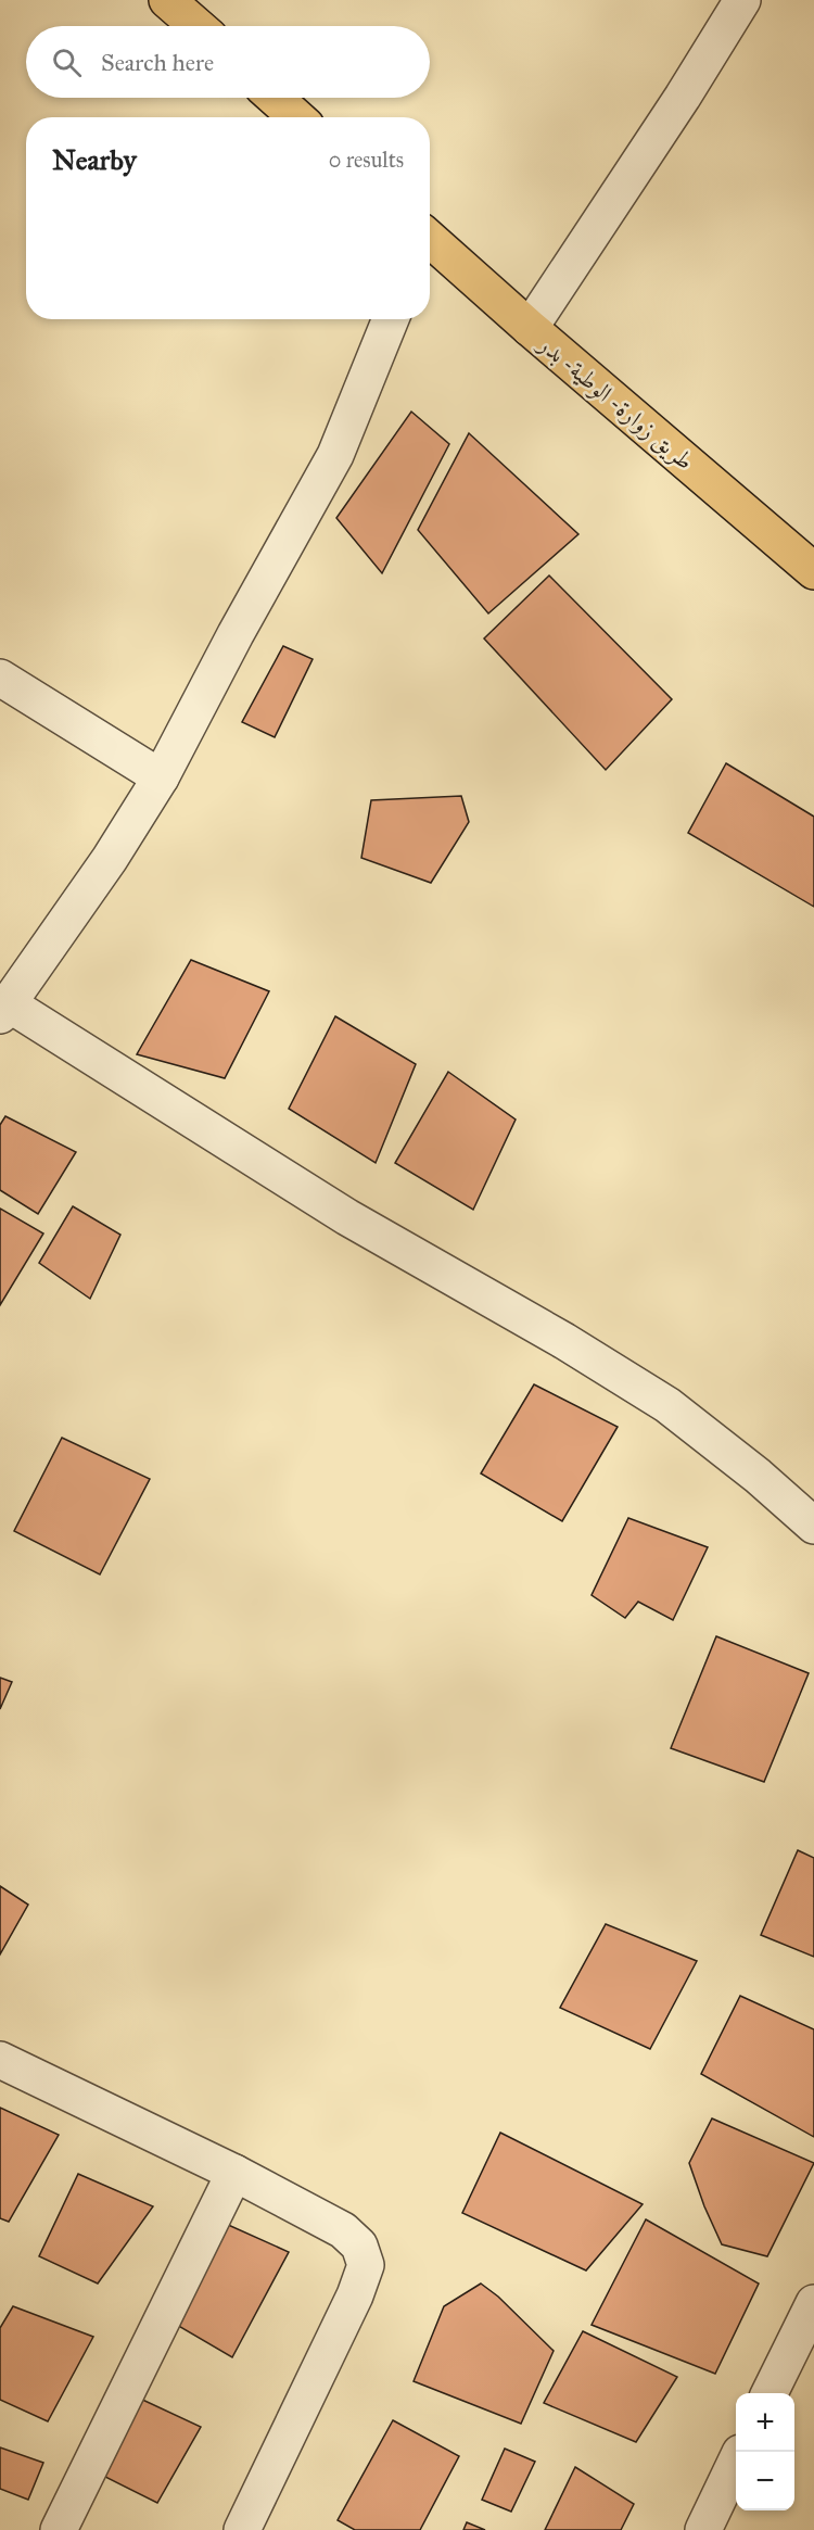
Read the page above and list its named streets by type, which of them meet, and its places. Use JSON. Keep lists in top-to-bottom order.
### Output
{
  "streets": {
    "highway": ["طريق زوارة- الوطية- بدر"]
  },
  "page": {
    "search": "Search here",
    "heading": ["Nearby", "0 results"],
    "map_buttons": ["+", "−"]
  }
}
